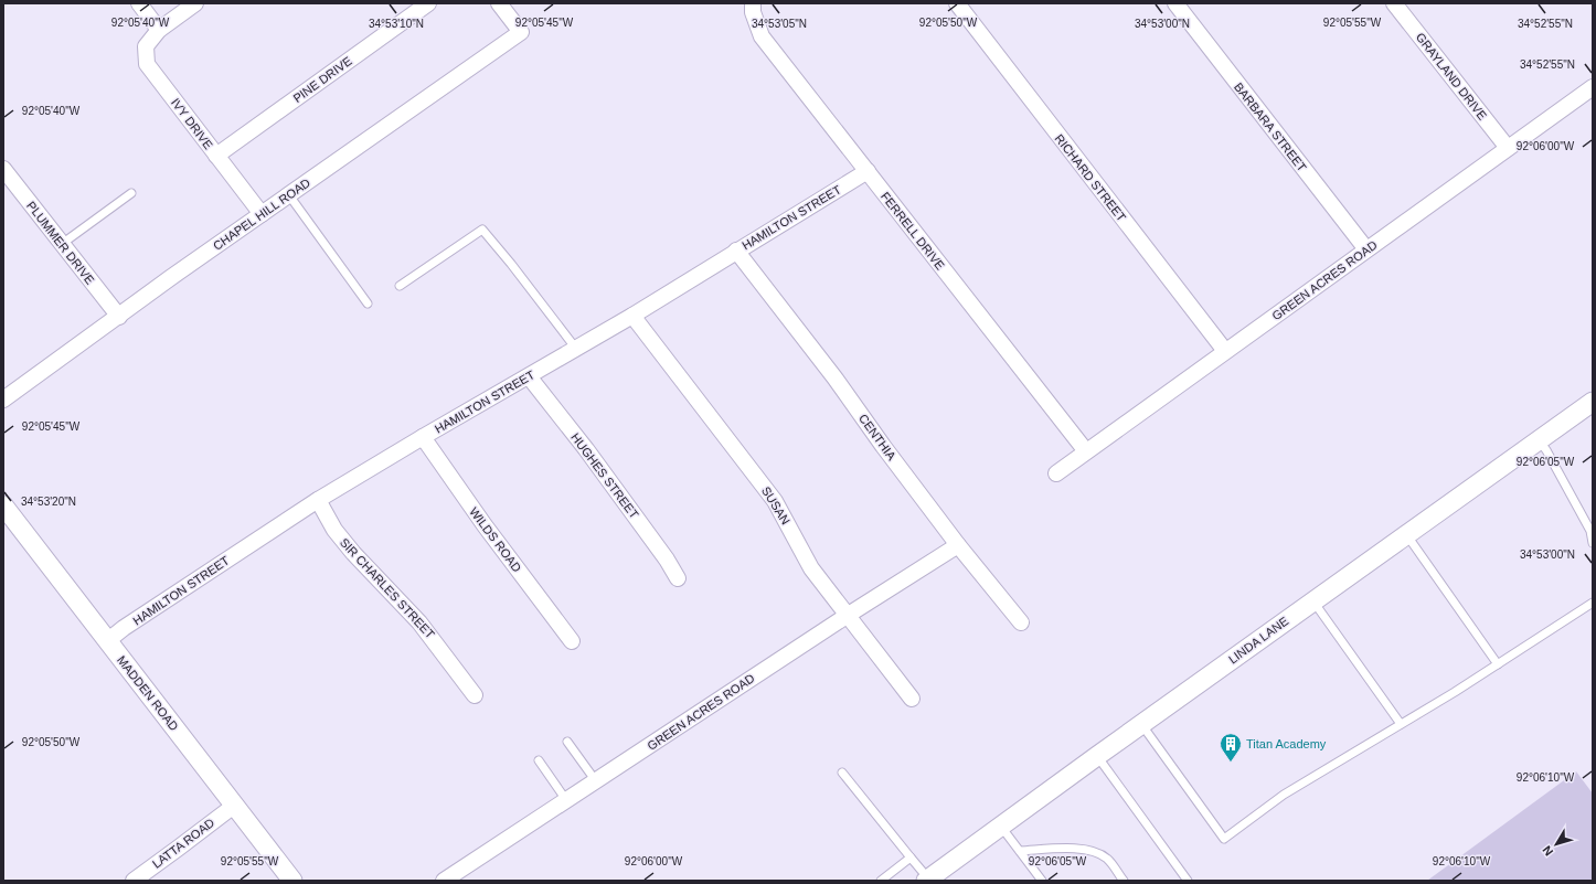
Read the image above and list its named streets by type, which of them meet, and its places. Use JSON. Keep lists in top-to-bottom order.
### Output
{
  "streets": {
    "street": [
      "GRAYLAND DRIVE",
      "PINE DRIVE",
      "IVY DRIVE",
      "BARBARA STREET",
      "RICHARD STREET",
      "CHAPEL HILL ROAD",
      "HAMILTON STREET",
      "FERRELL DRIVE",
      "PLUMMER DRIVE",
      "GREEN ACRES ROAD",
      "CENTHIA",
      "HUGHES STREET",
      "SUSAN",
      "WILDS ROAD",
      "SIR CHARLES STREET",
      "LINDA LANE",
      "MADDEN ROAD",
      "LATTA ROAD"
    ]
  },
  "crossings": [
    ["GRAYLAND DRIVE", "GREEN ACRES ROAD"],
    ["PINE DRIVE", "IVY DRIVE"],
    ["IVY DRIVE", "CHAPEL HILL ROAD"],
    ["BARBARA STREET", "GREEN ACRES ROAD"],
    ["RICHARD STREET", "GREEN ACRES ROAD"],
    ["CHAPEL HILL ROAD", "PLUMMER DRIVE"],
    ["HAMILTON STREET", "FERRELL DRIVE"],
    ["HAMILTON STREET", "CENTHIA"],
    ["HAMILTON STREET", "HUGHES STREET"],
    ["HAMILTON STREET", "SUSAN"],
    ["HAMILTON STREET", "WILDS ROAD"],
    ["HAMILTON STREET", "SIR CHARLES STREET"],
    ["HAMILTON STREET", "MADDEN ROAD"],
    ["FERRELL DRIVE", "GREEN ACRES ROAD"],
    ["GREEN ACRES ROAD", "CENTHIA"],
    ["GREEN ACRES ROAD", "SUSAN"],
    ["MADDEN ROAD", "LATTA ROAD"]
  ],
  "places": {
    "building": ["Titan Academy"]
  },
  "north": "bottom left",
  "coordinates": [
    "92°05'40\"W",
    "92°05'45\"W",
    "92°05'50\"W",
    "92°05'55\"W",
    "34°52'55\"N",
    "34°53'10\"N",
    "34°53'05\"N",
    "34°53'00\"N",
    "92°06'00\"W",
    "92°06'05\"W",
    "34°53'20\"N",
    "92°06'10\"W"
  ]
}
